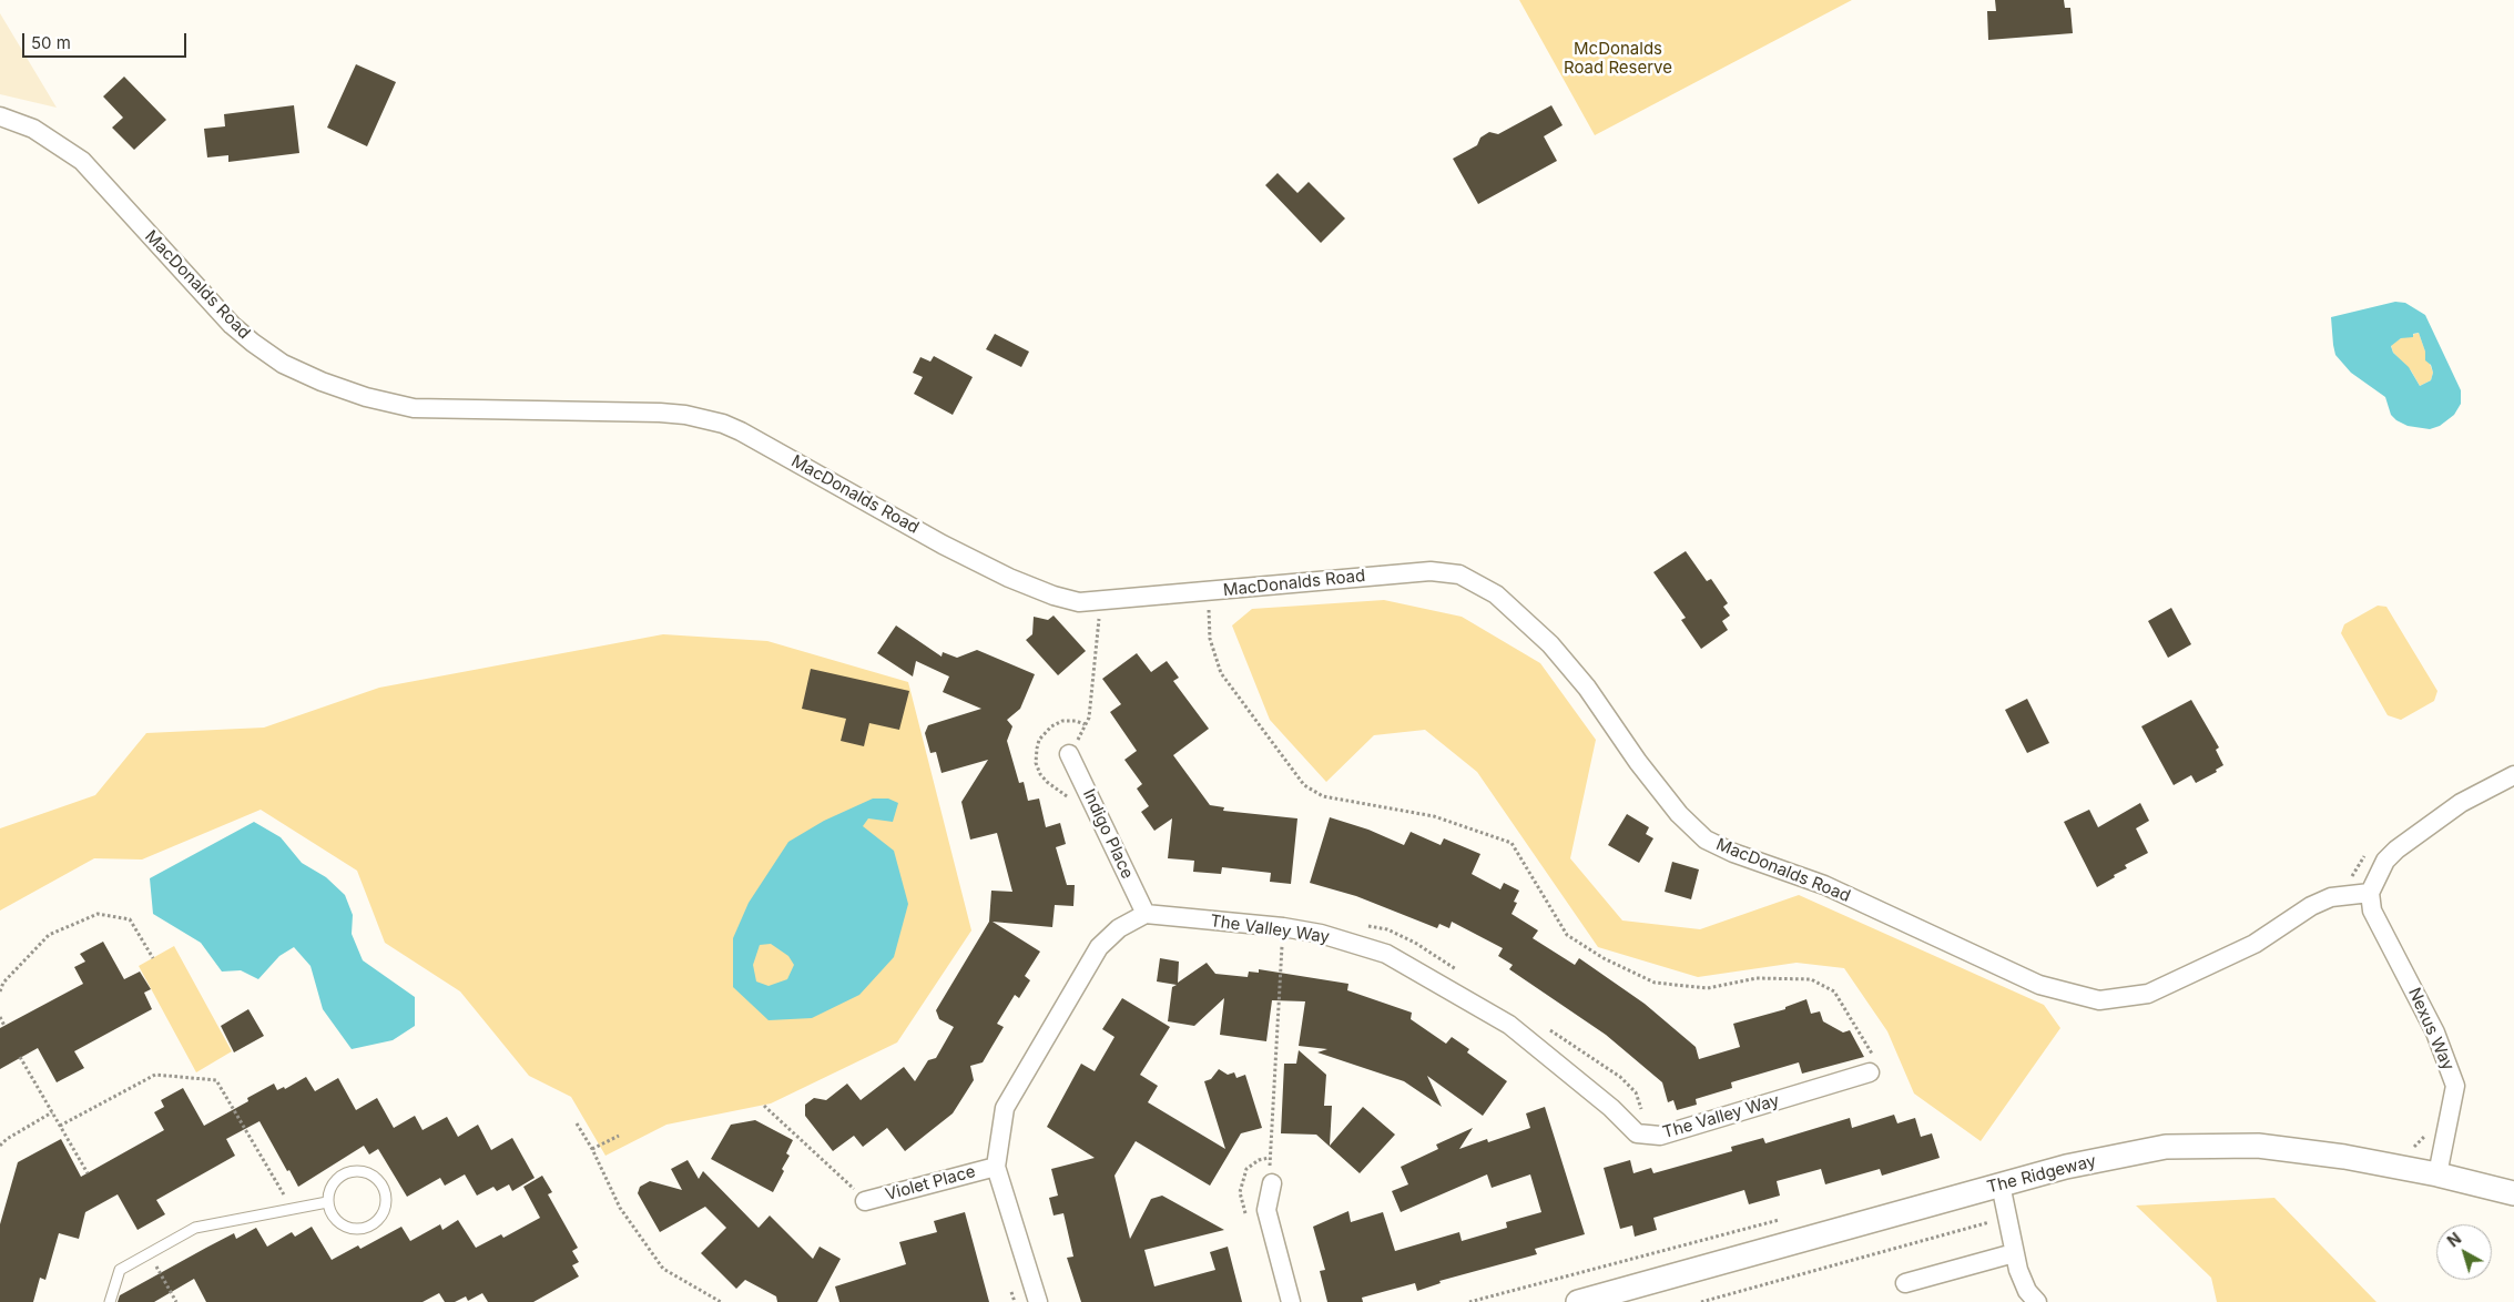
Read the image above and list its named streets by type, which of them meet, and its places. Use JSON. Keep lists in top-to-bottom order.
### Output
{
  "streets": {
    "street": [
      "MacDonalds Road",
      "Indigo Place",
      "The Valley Way",
      "Nexus Way",
      "The Ridgeway",
      "Violet Place"
    ]
  },
  "crossings": [
    ["MacDonalds Road", "Nexus Way"],
    ["Indigo Place", "The Valley Way"],
    ["Nexus Way", "The Ridgeway"]
  ],
  "parks": ["McDonalds Road Reserve"],
  "scale_bar": "50 m",
  "north": "top left"
}
